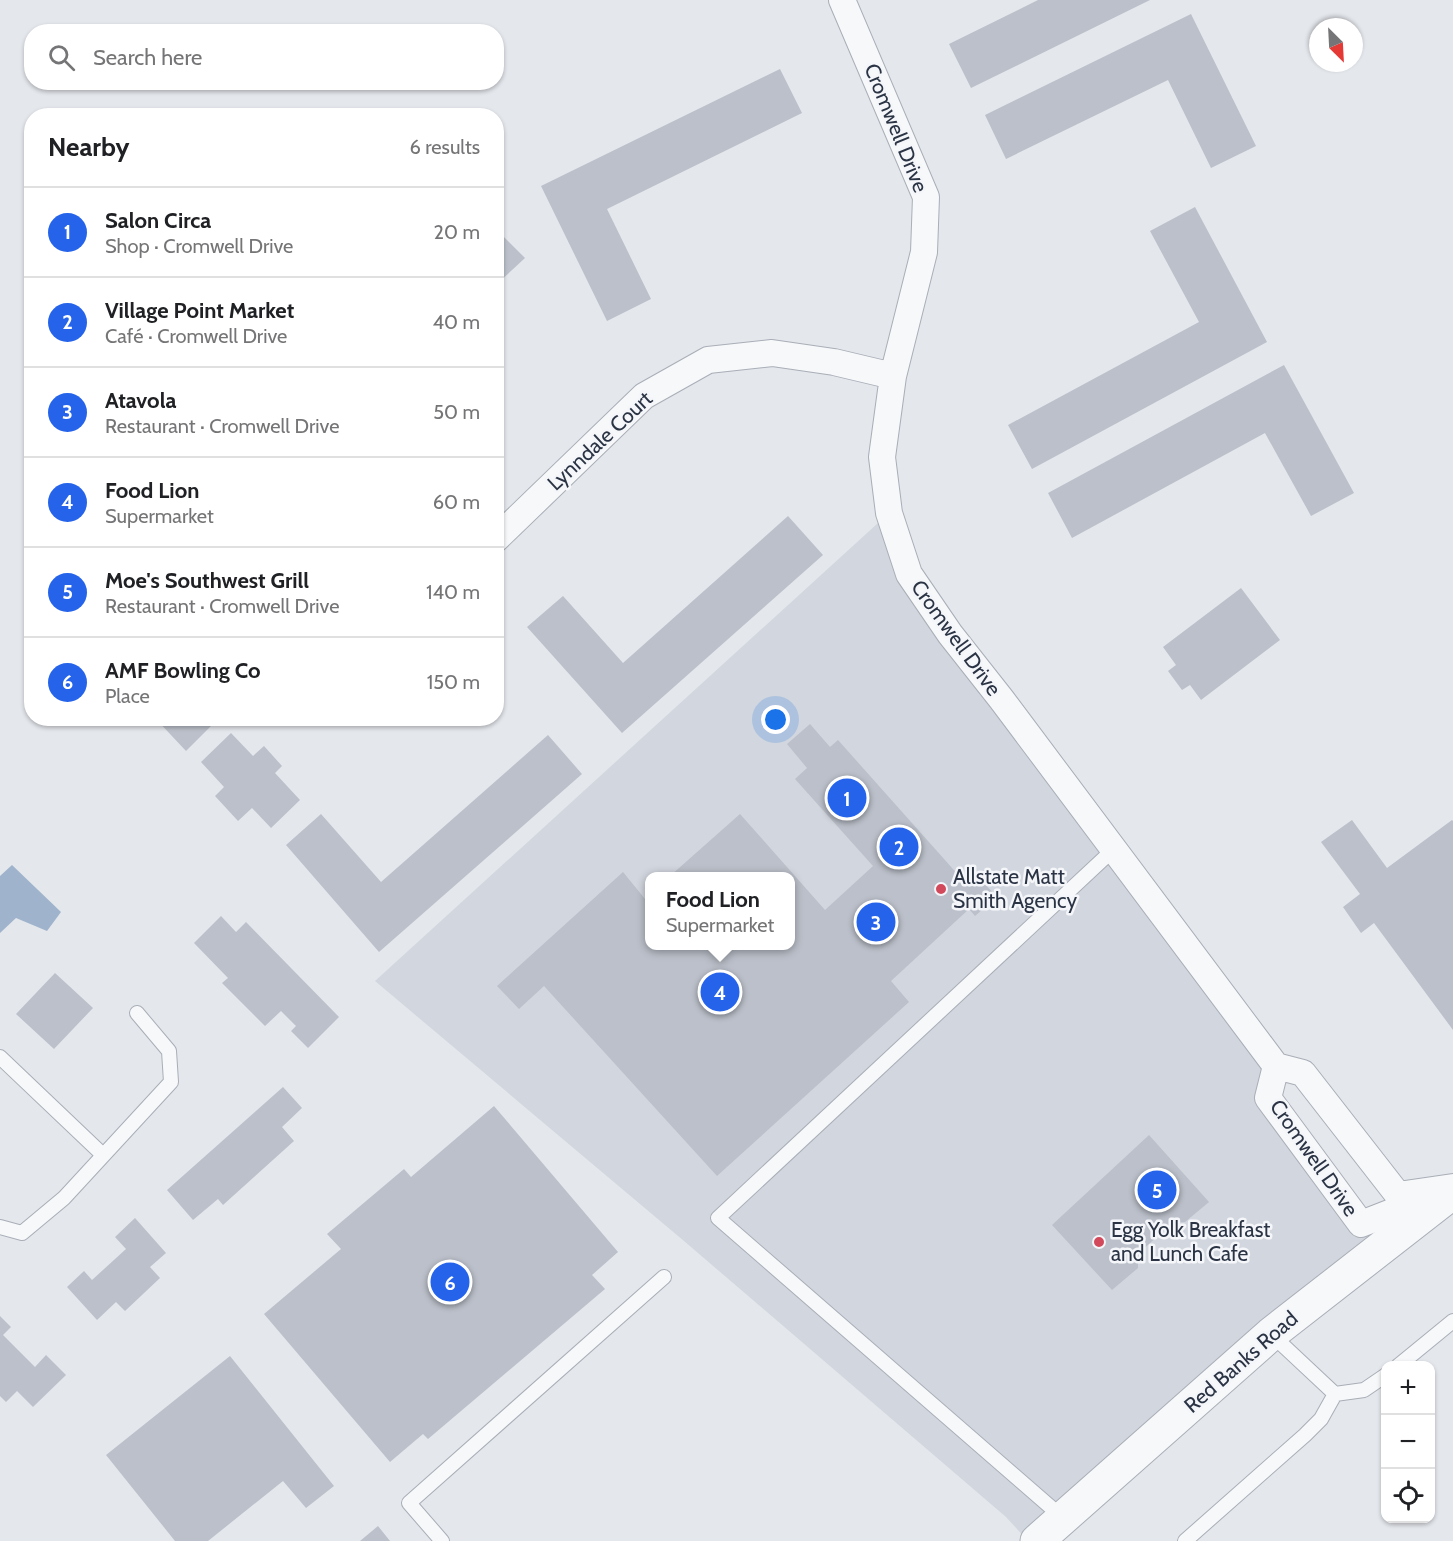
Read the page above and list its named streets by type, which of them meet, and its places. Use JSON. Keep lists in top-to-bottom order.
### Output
{
  "streets": {
    "street": ["Cromwell Drive", "Lynndale Court", "Red Banks Road"]
  },
  "crossings": [
    ["Cromwell Drive", "Lynndale Court"],
    ["Cromwell Drive", "Red Banks Road"]
  ],
  "places": ["Allstate Matt Smith Agency", "Egg Yolk Breakfast and Lunch Cafe"],
  "north": "bottom right",
  "page": {
    "search": "Search here",
    "heading": ["Nearby", "6 results"],
    "list": [
      {
        "mark": "1",
        "name": "Salon Circa",
        "note": "Shop · Cromwell Drive",
        "value": "20 m"
      },
      {
        "mark": "2",
        "name": "Village Point Market",
        "note": "Café · Cromwell Drive",
        "value": "40 m"
      },
      {
        "mark": "3",
        "name": "Atavola",
        "note": "Restaurant · Cromwell Drive",
        "value": "50 m"
      },
      {
        "mark": "4",
        "name": "Food Lion",
        "note": "Supermarket",
        "value": "60 m"
      },
      {
        "mark": "5",
        "name": "Moe's Southwest Grill",
        "note": "Restaurant · Cromwell Drive",
        "value": "140 m"
      },
      {
        "mark": "6",
        "name": "AMF Bowling Co",
        "note": "Place",
        "value": "150 m"
      }
    ],
    "pins": [
      "1",
      "2",
      "3",
      "4",
      "5",
      "6"
    ],
    "popup": ["Food Lion", "Supermarket"],
    "map_buttons": ["+", "−"]
  }
}
